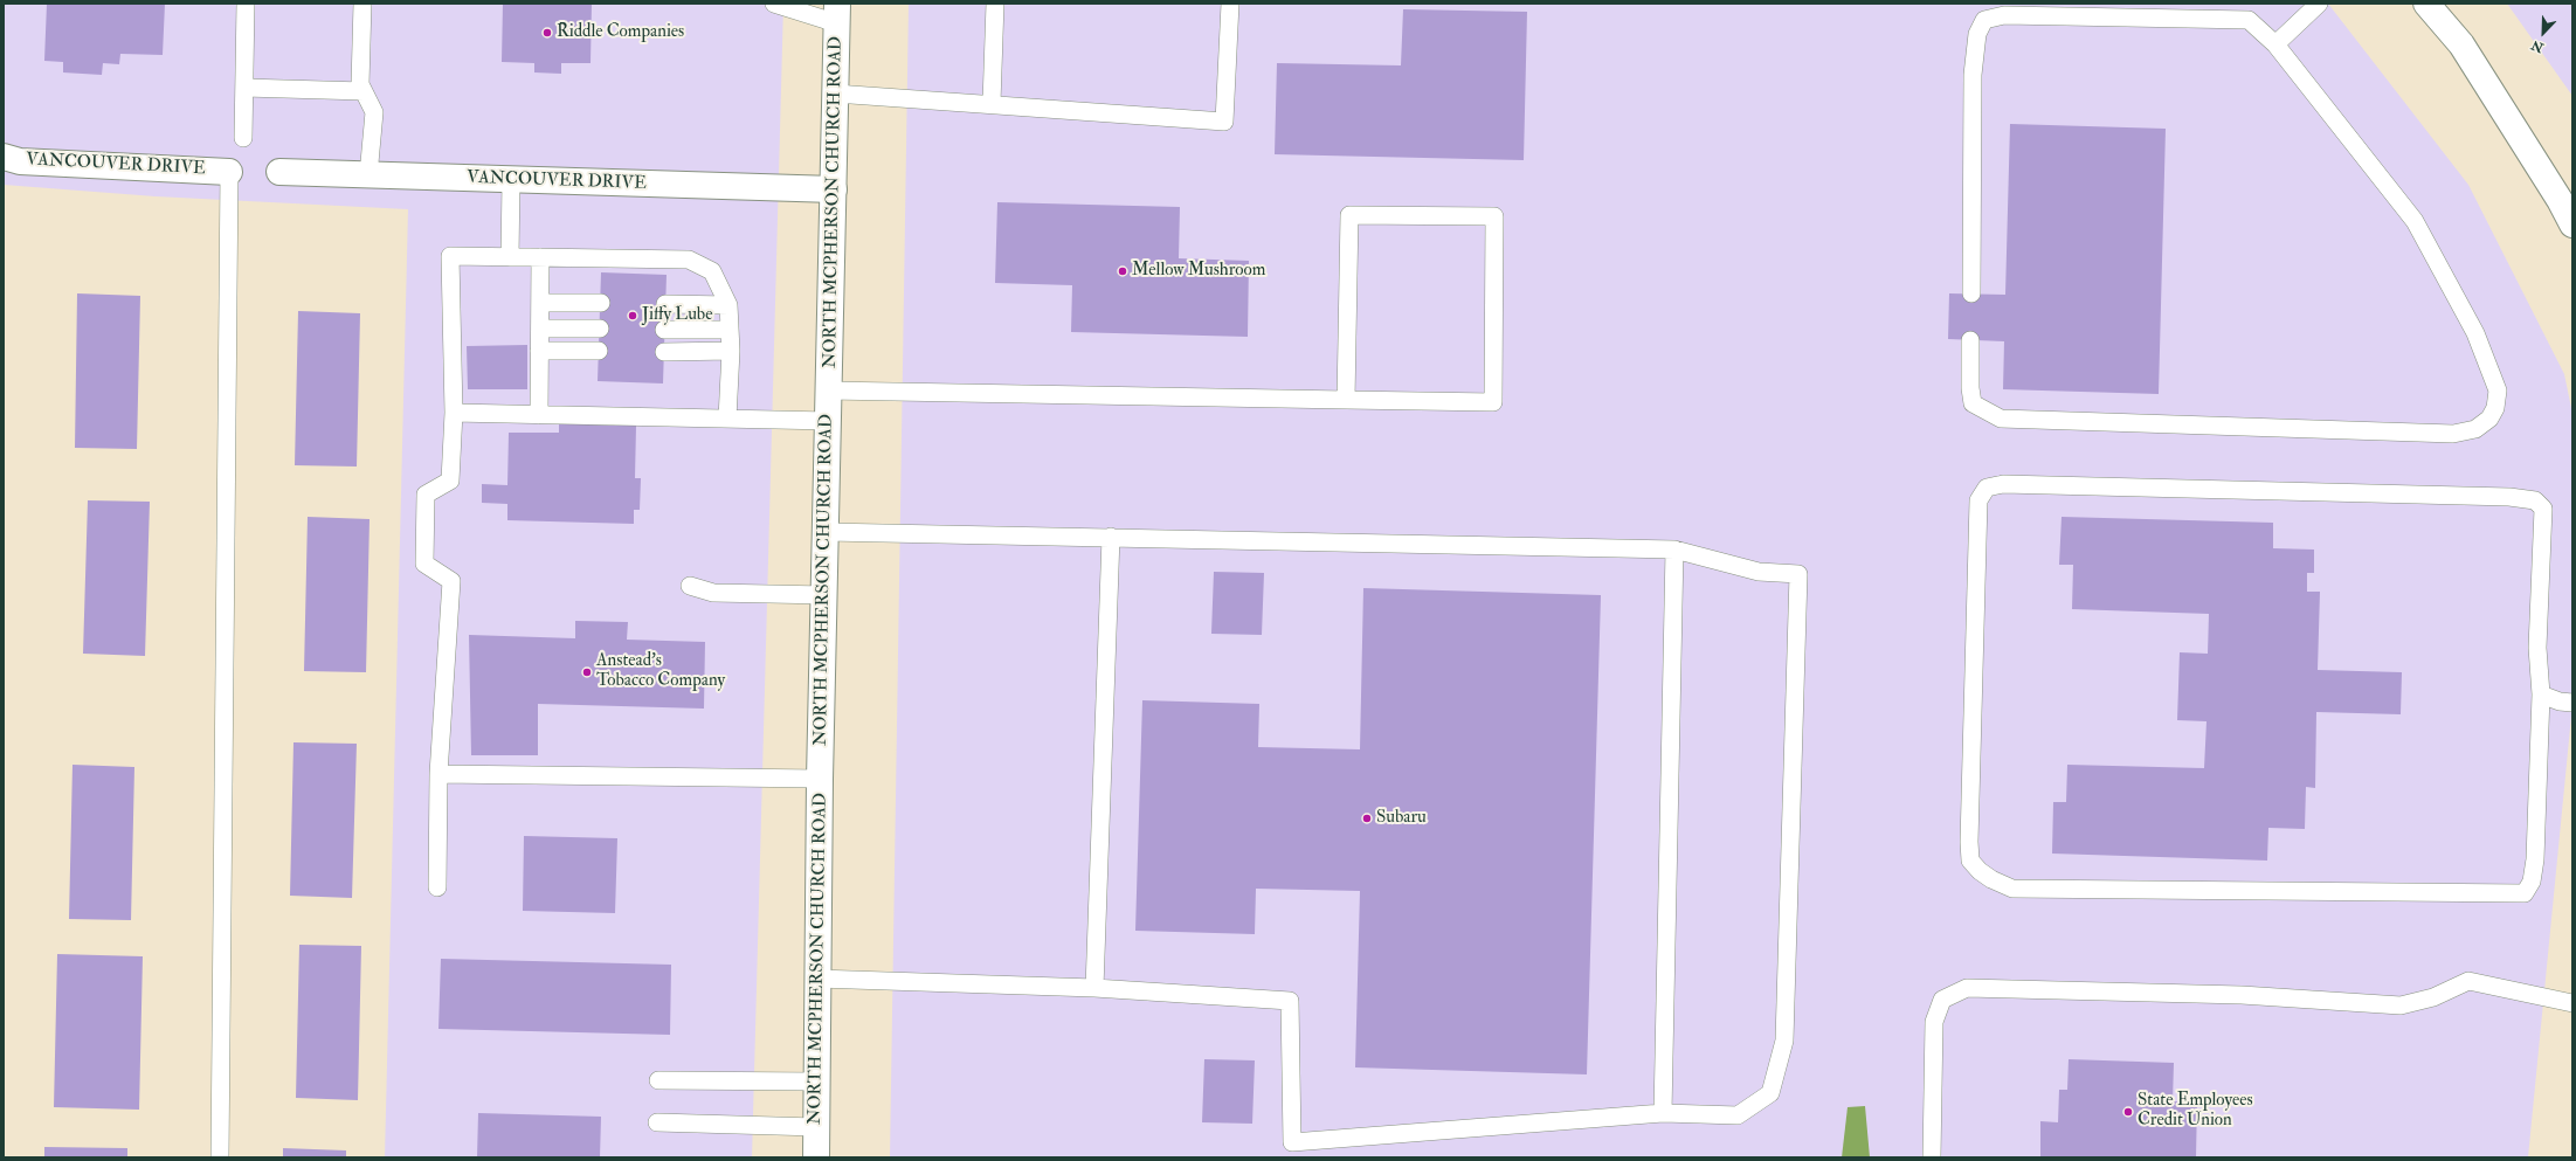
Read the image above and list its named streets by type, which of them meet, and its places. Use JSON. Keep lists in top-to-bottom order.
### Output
{
  "streets": {
    "main road": ["VANCOUVER DRIVE", "NORTH MCPHERSON CHURCH ROAD"]
  },
  "crossings": [
    ["VANCOUVER DRIVE", "NORTH MCPHERSON CHURCH ROAD"]
  ],
  "places": [
    "Riddle Companies",
    "Mellow Mushroom",
    "Jiffy Lube",
    "Anstead's Tobacco Company",
    "Subaru",
    "State Employees Credit Union"
  ],
  "north": "bottom left"
}
